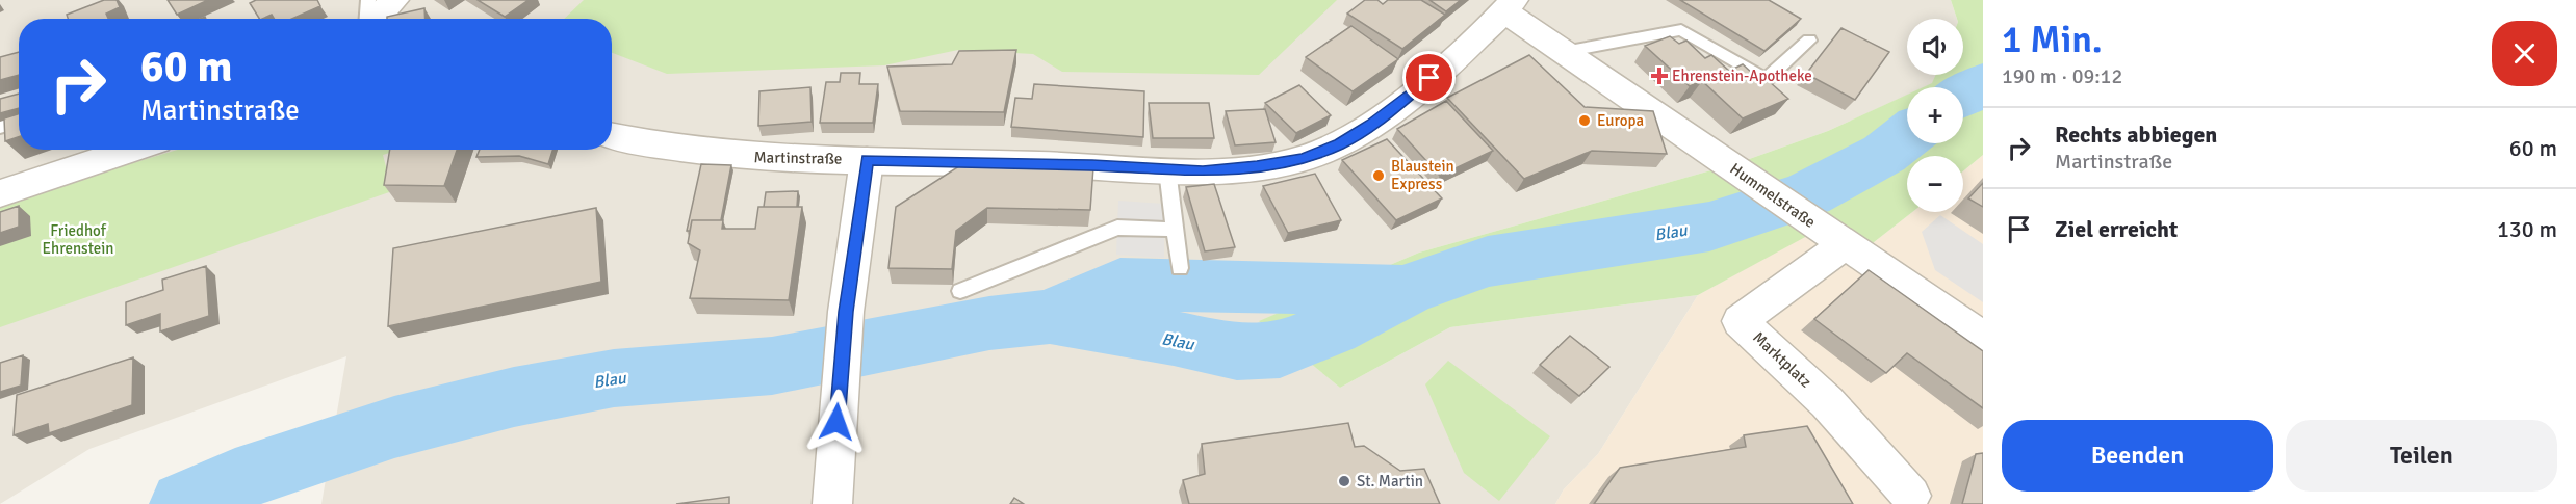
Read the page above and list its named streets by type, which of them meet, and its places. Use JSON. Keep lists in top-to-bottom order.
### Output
{
  "streets": {
    "street": ["Martinstraße", "Hummelstraße", "Marktplatz"]
  },
  "crossings": [
    ["Martinstraße", "Hummelstraße"],
    ["Hummelstraße", "Marktplatz"]
  ],
  "water": ["Blau"],
  "parks": ["Friedhof Ehrenstein"],
  "places": {
    "health": ["Ehrenstein-Apotheke"],
    "other": ["Europa", "Blaustein Express", "St. Martin"]
  },
  "page": {
    "heading": ["1 Min.", "190 m · 09:12"],
    "map_buttons": ["+", "−"],
    "turn": ["60 m", "Martinstraße"],
    "list": [
      {
        "name": "Rechts abbiegen",
        "note": "Martinstraße",
        "value": "60 m"
      },
      {
        "name": "Ziel erreicht",
        "value": "130 m"
      }
    ],
    "buttons": ["Beenden", "Teilen"]
  }
}
